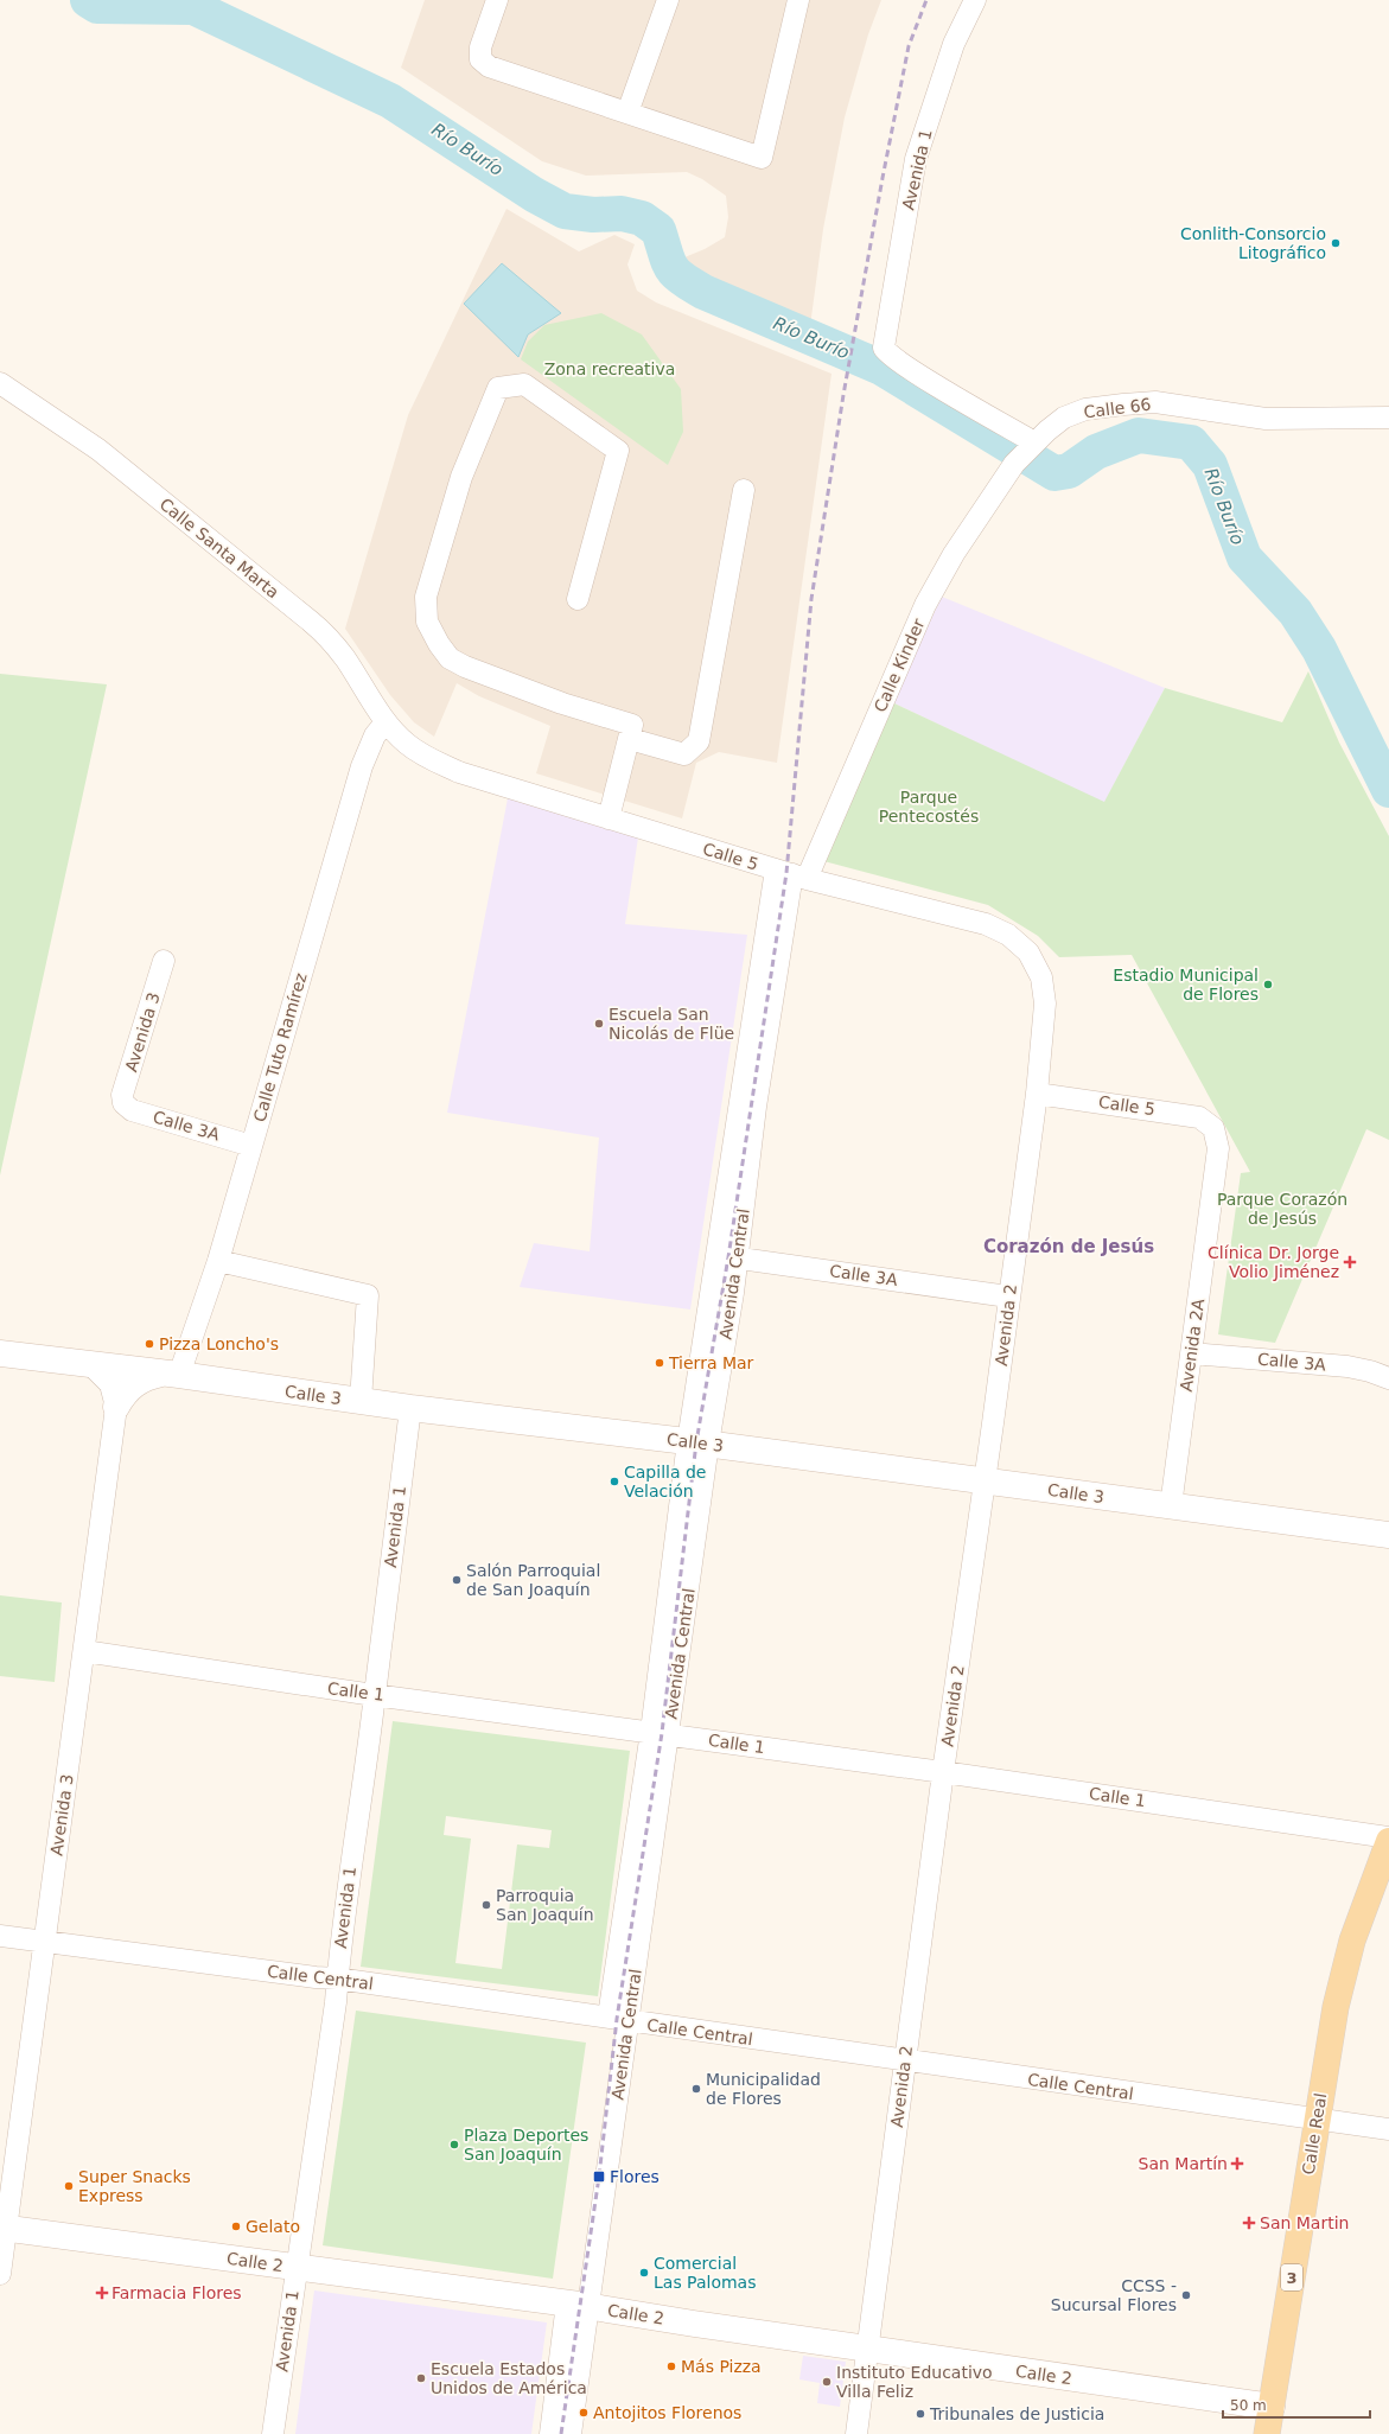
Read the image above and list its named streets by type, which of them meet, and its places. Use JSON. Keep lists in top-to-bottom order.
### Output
{
  "streets": {
    "main road": [
      "Calle 3",
      "Calle Real",
      "Calle 2",
      "3"
    ],
    "street": [
      "Avenida 1",
      "Calle 66",
      "Calle Santa Marta",
      "Calle Kinder",
      "Calle 5",
      "Avenida 3",
      "Calle Tuto Ramírez",
      "Calle 3A",
      "Avenida Central",
      "Avenida 2",
      "Avenida 2A",
      "Calle 1",
      "Calle Central"
    ]
  },
  "crossings": [
    ["Avenida 1", "Calle 66"],
    ["Avenida 1", "Calle 3"],
    ["Avenida 1", "Calle 1"],
    ["Avenida 1", "Calle Central"],
    ["Avenida 1", "Calle 2"],
    ["Calle 66", "Calle Kinder"],
    ["Calle Santa Marta", "Calle 5"],
    ["Calle Santa Marta", "Calle Tuto Ramírez"],
    ["Calle Kinder", "Calle 5"],
    ["Calle Kinder", "Avenida Central"],
    ["Calle 5", "Avenida Central"],
    ["Calle 5", "Avenida 2"],
    ["Calle 5", "Avenida 2A"],
    ["Avenida 3", "Calle 3A"],
    ["Avenida 3", "Calle 3"],
    ["Avenida 3", "Calle 1"],
    ["Avenida 3", "Calle Central"],
    ["Avenida 3", "Calle 2"],
    ["Calle Tuto Ramírez", "Calle 3A"],
    ["Calle Tuto Ramírez", "Calle 3"],
    ["Calle 3A", "Avenida Central"],
    ["Calle 3A", "Avenida 2"],
    ["Calle 3A", "Avenida 2A"],
    ["Avenida Central", "Calle 3"],
    ["Avenida Central", "Calle 1"],
    ["Avenida Central", "Calle Central"],
    ["Avenida Central", "Calle 2"],
    ["Avenida 2", "Calle 3"],
    ["Avenida 2", "Calle 1"],
    ["Avenida 2", "Calle Central"],
    ["Avenida 2", "Calle 2"],
    ["Avenida 2A", "Calle 3"],
    ["Calle 1", "Calle Real"],
    ["Calle Central", "Calle Real"],
    ["Calle Real", "Calle 2"]
  ],
  "districts": ["Corazón de Jesús"],
  "water": ["Río Burío"],
  "parks": ["Zona recreativa", "Parque Pentecostés", "Parque Corazón de Jesús"],
  "places": {
    "other": [
      "Conlith-Consorcio Litográfico",
      "Estadio Municipal de Flores",
      "Escuela San Nicolás de Flüe",
      "Pizza Loncho's",
      "Tierra Mar",
      "Capilla de Velación",
      "Salón Parroquial de San Joaquín",
      "Parroquia San Joaquín",
      "Municipalidad de Flores",
      "Plaza Deportes San Joaquín",
      "Super Snacks Express",
      "Gelato",
      "Comercial Las Palomas",
      "CCSS - Sucursal Flores",
      "Más Pizza",
      "Escuela Estados Unidos de América",
      "Instituto Educativo Villa Feliz",
      "Antojitos Florenos",
      "Tribunales de Justicia"
    ],
    "health": [
      "Clínica Dr. Jorge Volio Jiménez",
      "San Martín",
      "San Martin",
      "Farmacia Flores"
    ],
    "transit": ["Flores"]
  },
  "scale_bar": "50 m"
}
